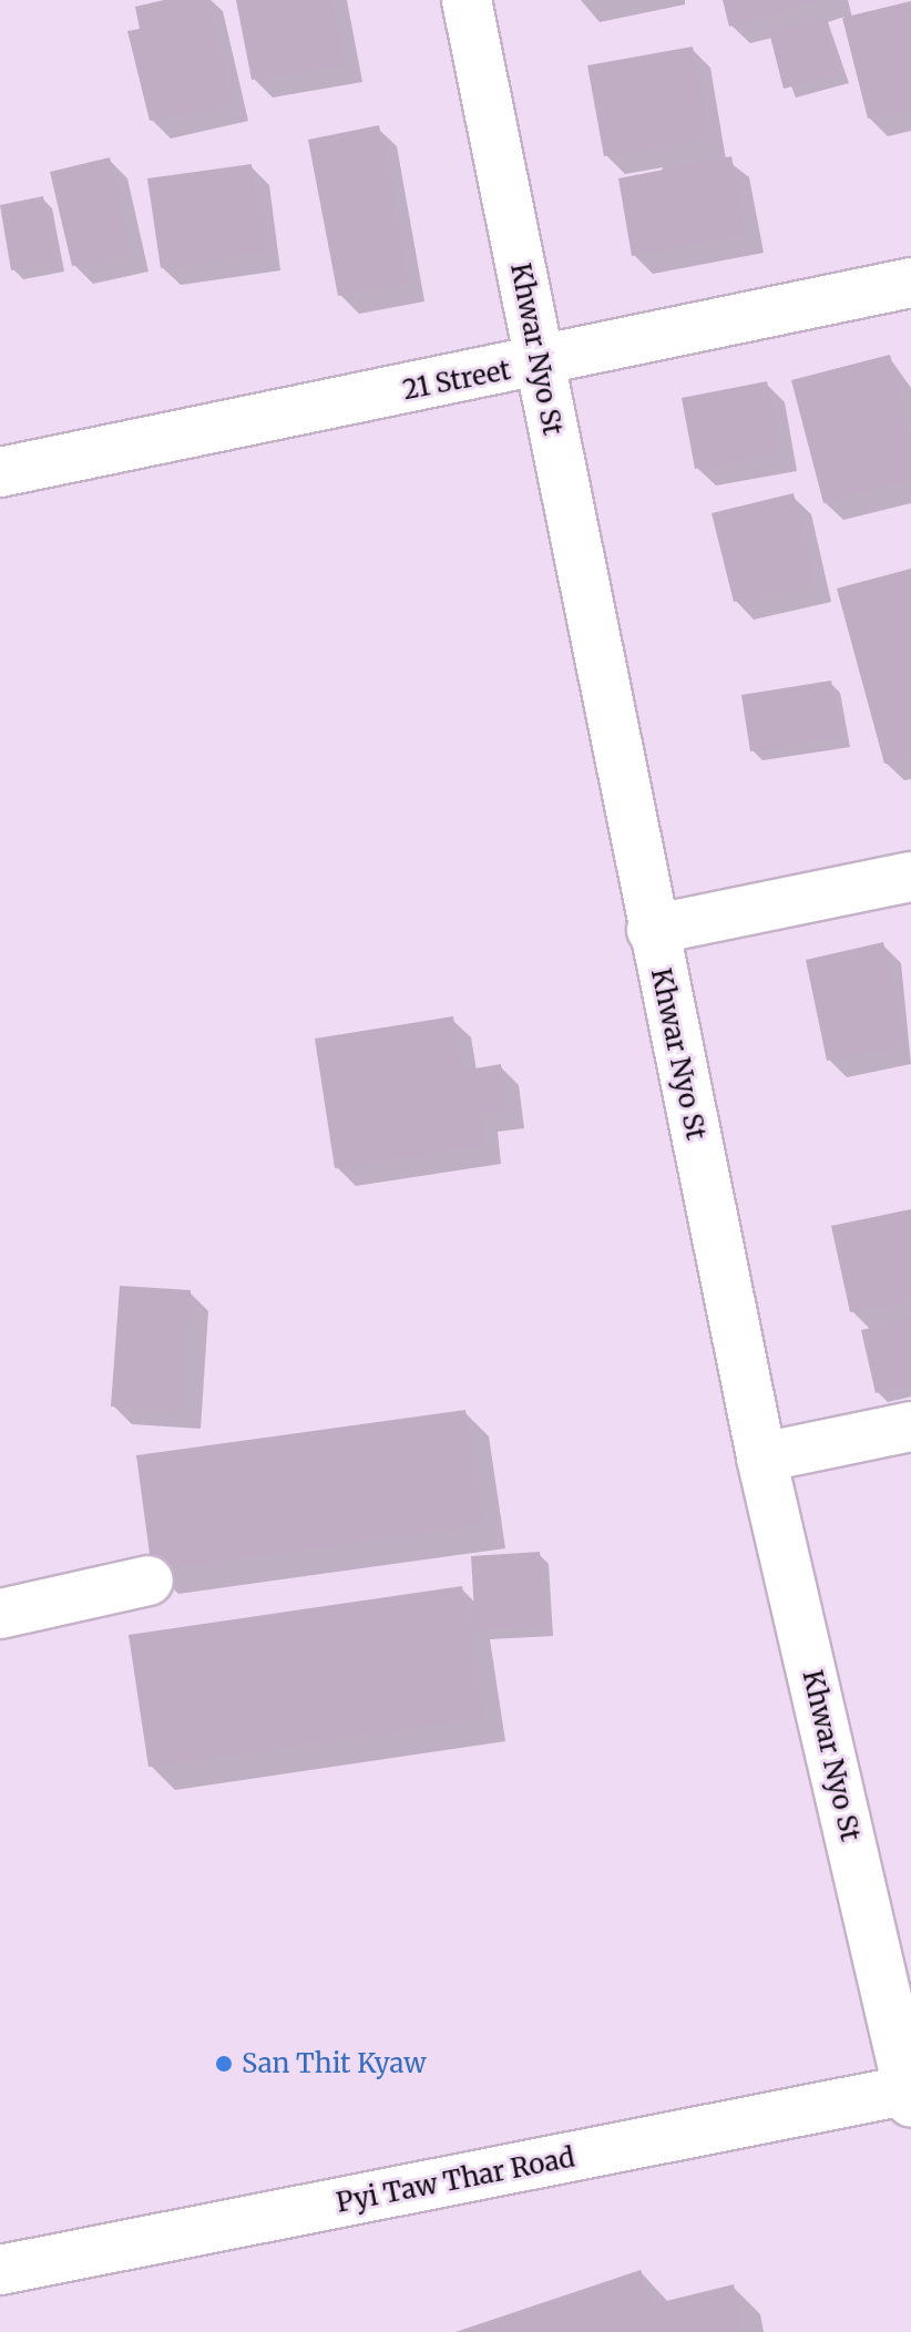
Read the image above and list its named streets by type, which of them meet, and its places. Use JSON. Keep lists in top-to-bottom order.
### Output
{
  "streets": {
    "street": ["Khwar Nyo St", "21 Street", "Pyi Taw Thar Road"]
  },
  "crossings": [
    ["Khwar Nyo St", "21 Street"],
    ["Khwar Nyo St", "Pyi Taw Thar Road"]
  ],
  "places": ["San Thit Kyaw"]
}
